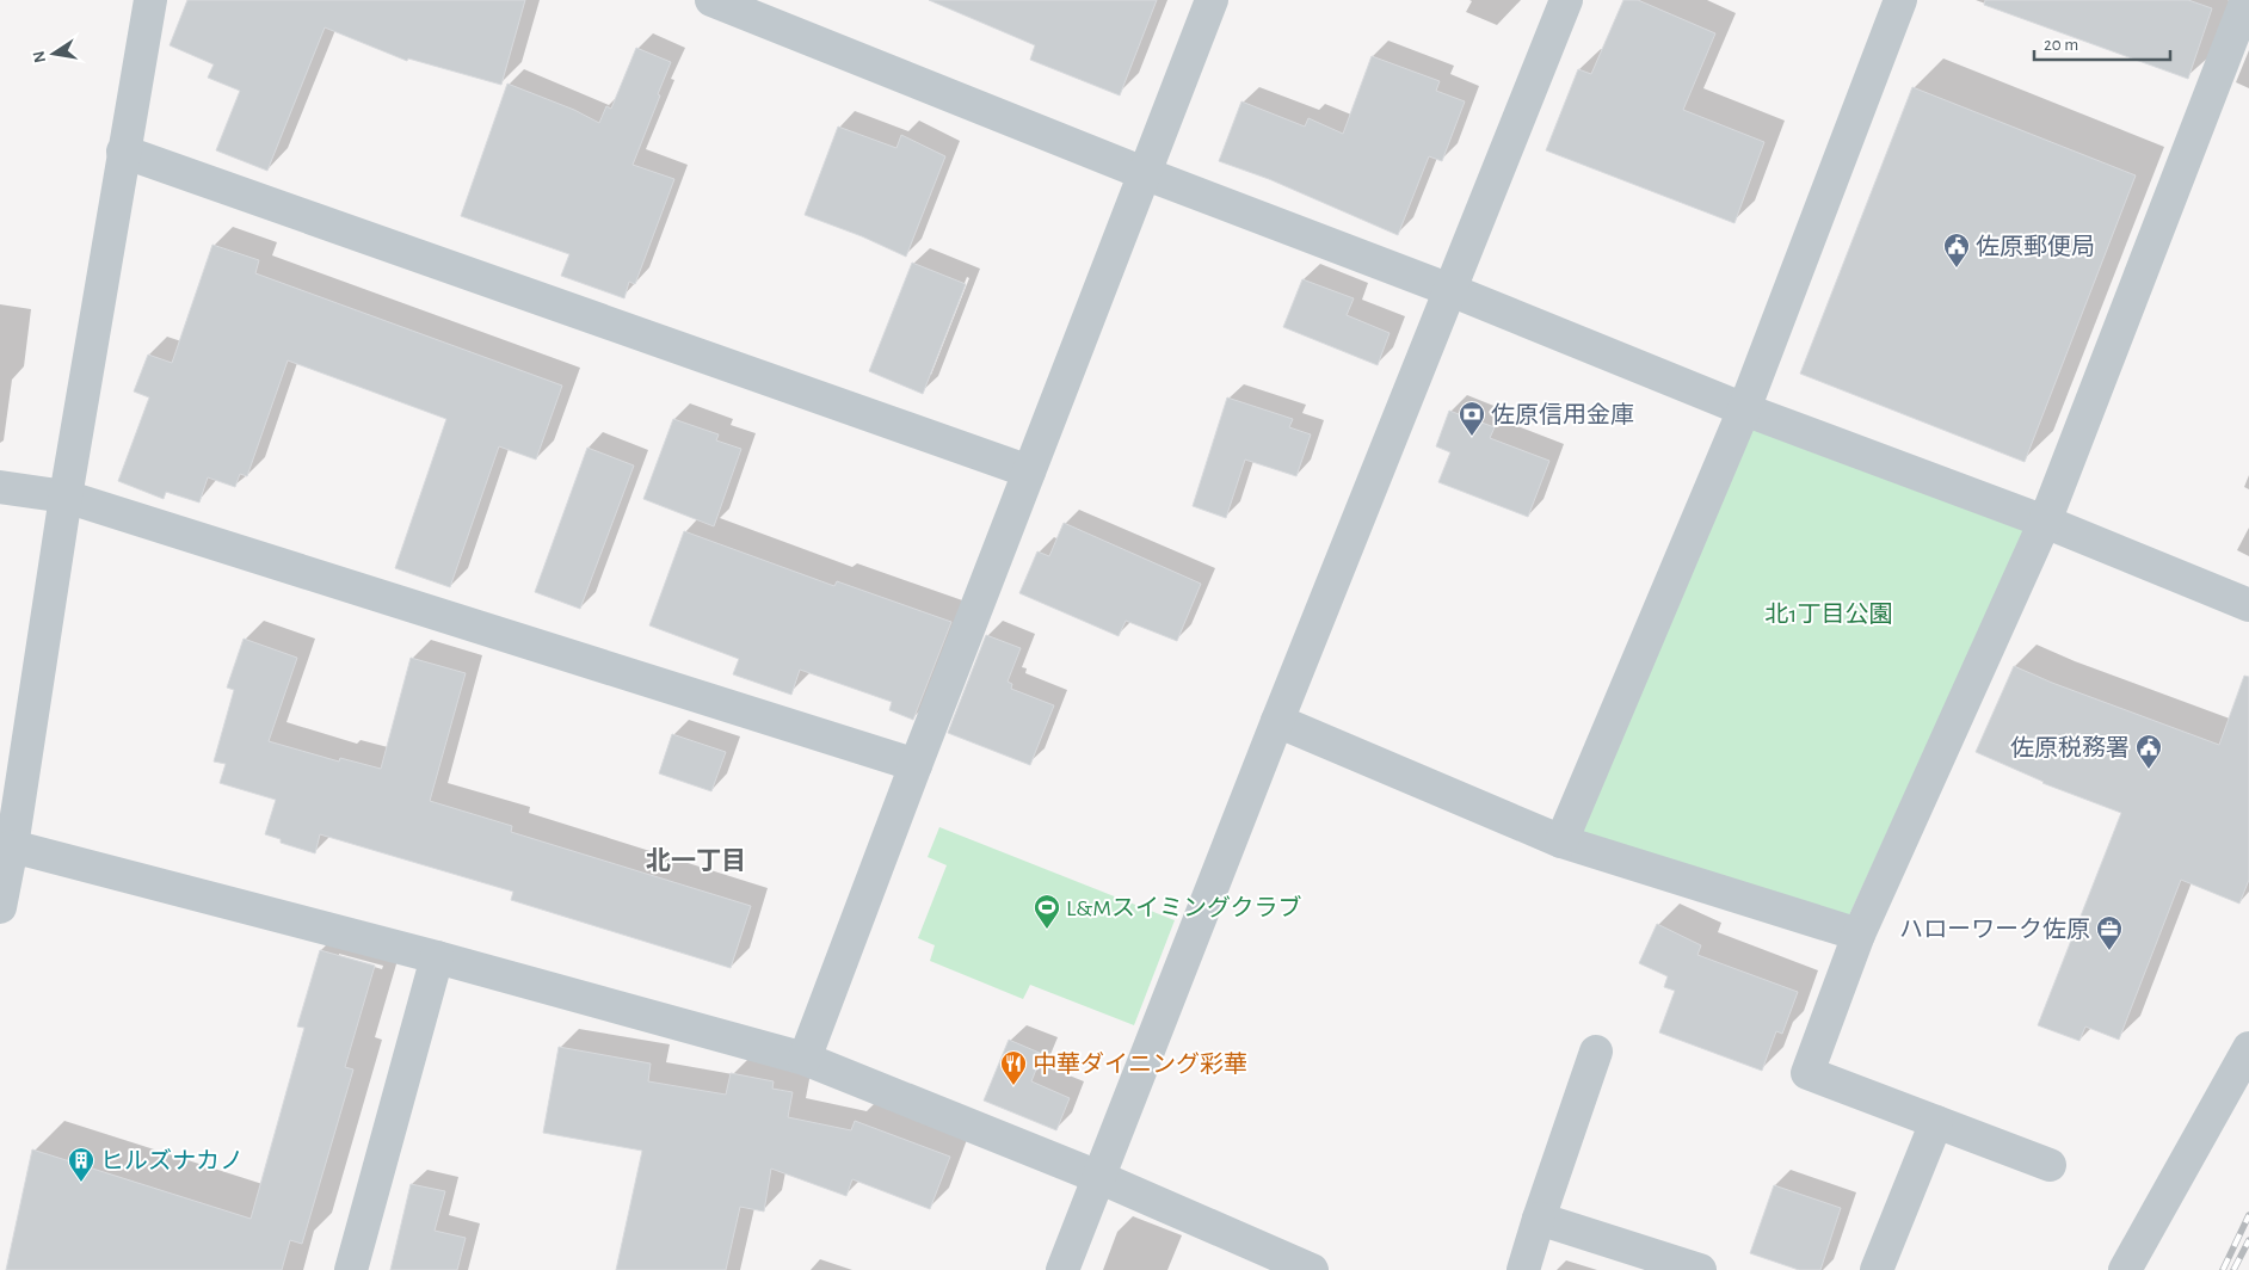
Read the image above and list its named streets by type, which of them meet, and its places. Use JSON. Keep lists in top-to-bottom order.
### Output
{
  "districts": ["北一丁目"],
  "parks": ["北1丁目公園"],
  "places": {
    "public building": ["佐原郵便局", "佐原税務署"],
    "bank": ["佐原信用金庫"],
    "sports": ["L&Mスイミングクラブ"],
    "office": ["ハローワーク佐原"],
    "restaurant": ["中華ダイニング彩華"],
    "building": ["ヒルズナカノ"]
  },
  "scale_bar": "20 m",
  "north": "left"
}
